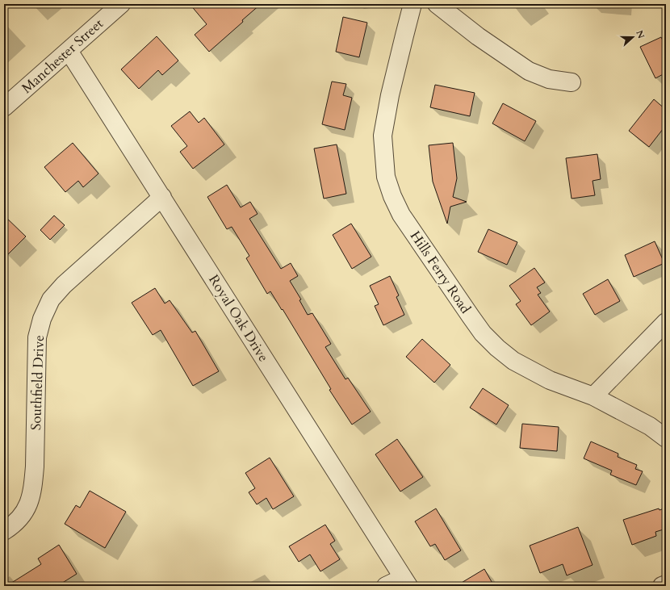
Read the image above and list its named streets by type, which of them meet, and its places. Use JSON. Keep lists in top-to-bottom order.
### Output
{
  "streets": {
    "street": [
      "Manchester Street",
      "Hills Ferry Road",
      "Royal Oak Drive",
      "Southfield Drive"
    ]
  },
  "crossings": [
    ["Manchester Street", "Royal Oak Drive"],
    ["Royal Oak Drive", "Southfield Drive"]
  ],
  "north": "right"
}
